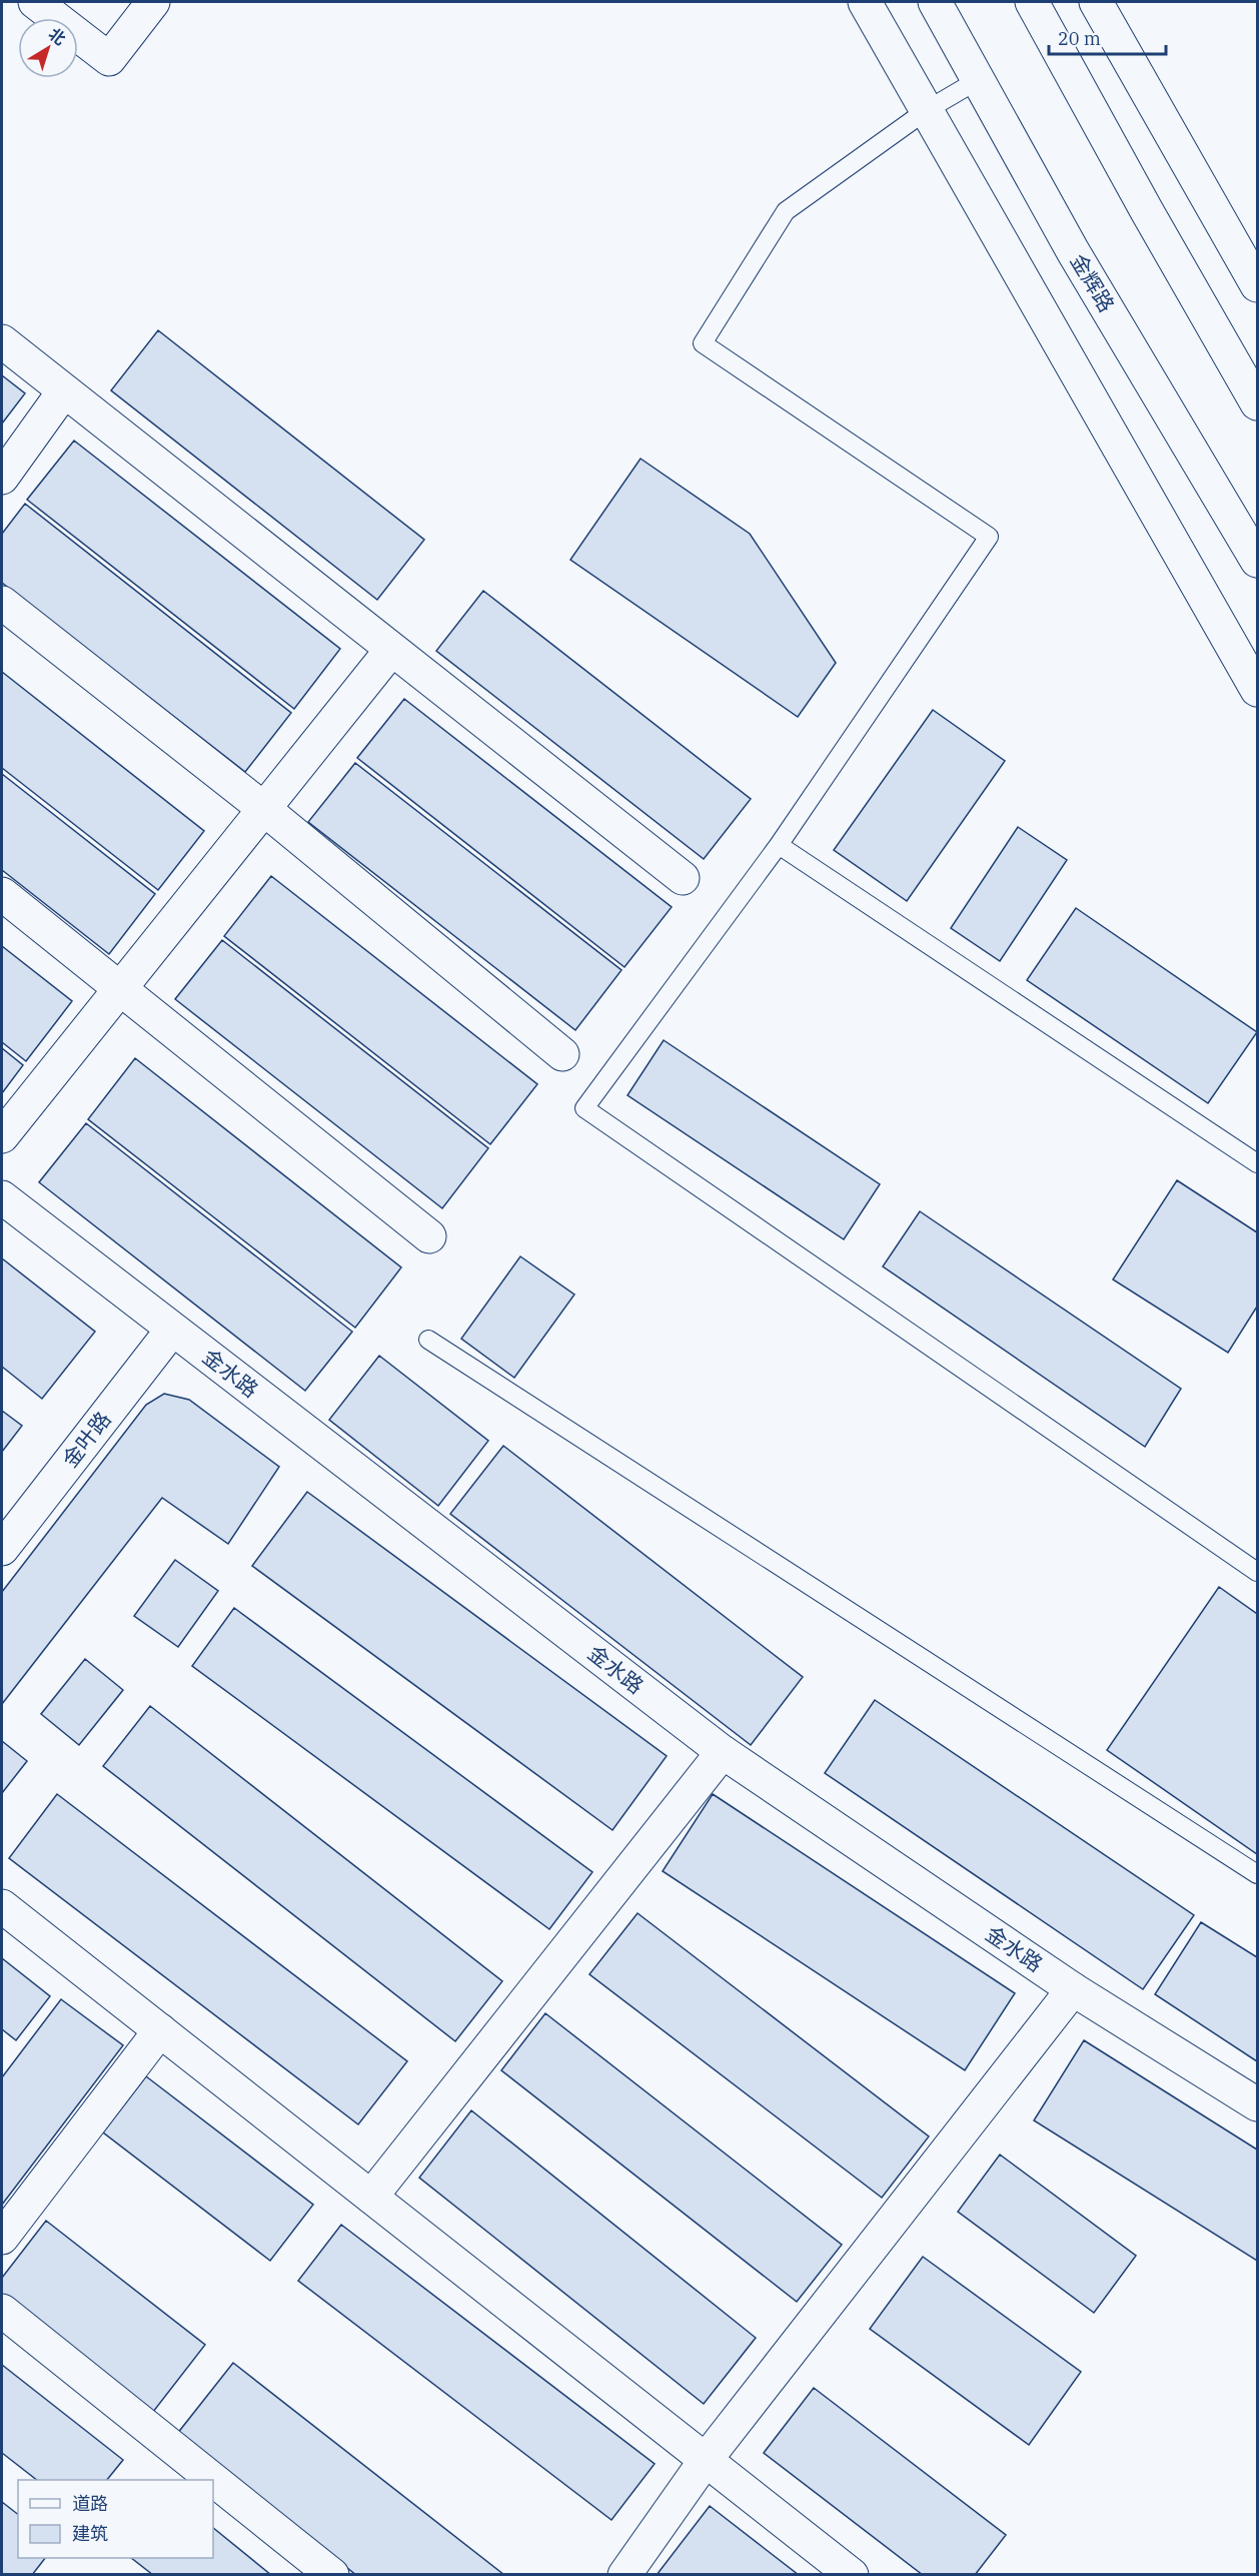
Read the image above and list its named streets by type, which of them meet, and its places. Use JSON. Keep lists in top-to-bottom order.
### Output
{
  "streets": {
    "street": ["金辉路", "金水路", "金叶路"]
  },
  "crossings": [
    ["金水路", "金叶路"]
  ],
  "legend": ["道路", "建筑"],
  "scale_bar": "20 m",
  "north": "top right"
}
